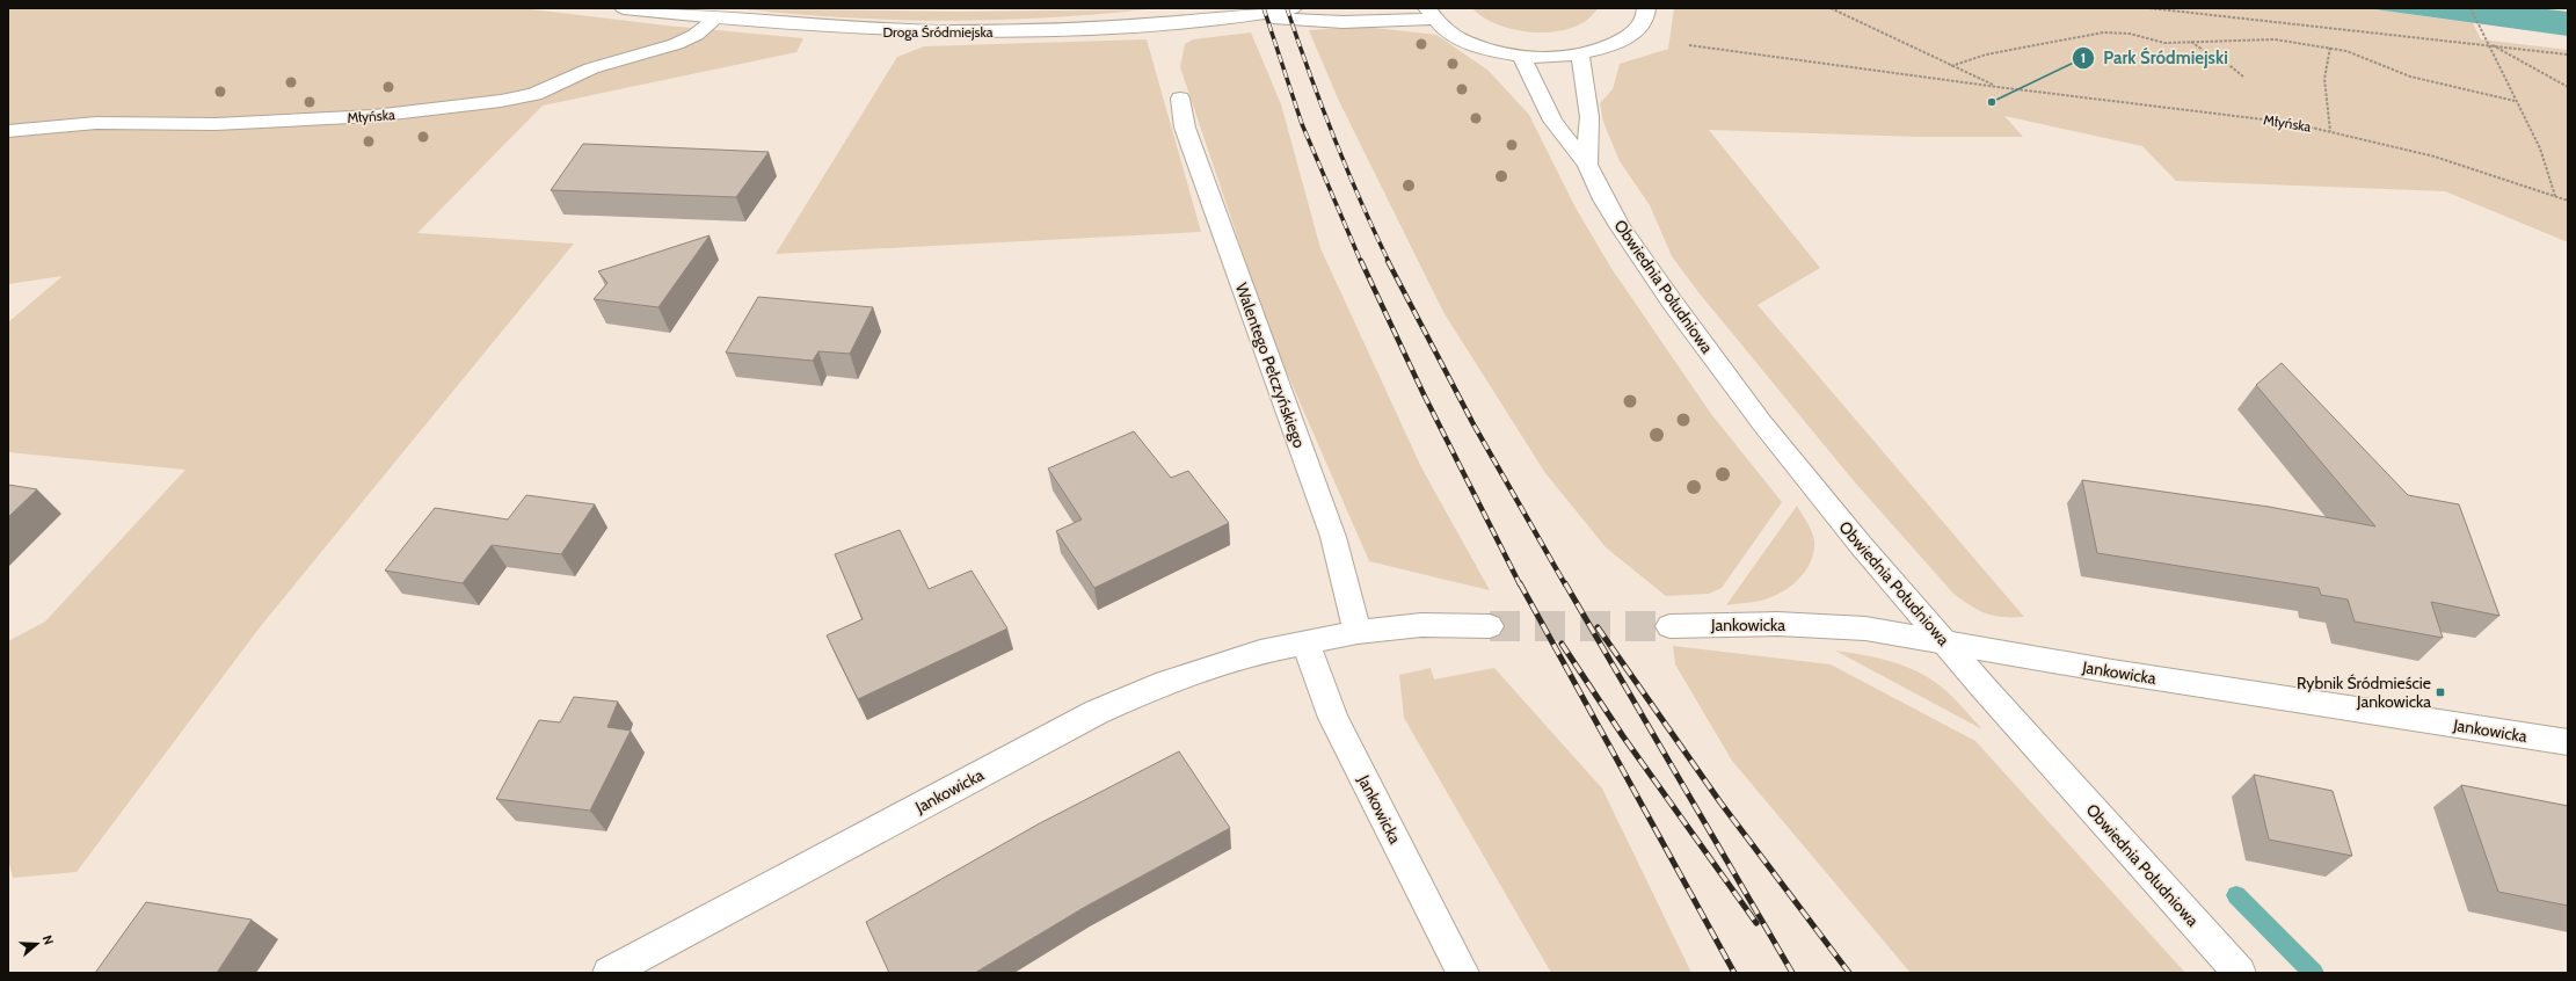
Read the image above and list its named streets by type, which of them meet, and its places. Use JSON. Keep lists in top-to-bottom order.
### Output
{
  "streets": {
    "main road": [
      "Droga Śródmiejska",
      "Młyńska",
      "Obwiednia Południowa",
      "Walentego Pełczyńskiego",
      "Jankowicka"
    ]
  },
  "crossings": [
    ["Droga Śródmiejska", "Młyńska"],
    ["Obwiednia Południowa", "Jankowicka"],
    ["Walentego Pełczyńskiego", "Jankowicka"]
  ],
  "places": {
    "other": ["Park Śródmiejski"],
    "transit": ["Rybnik Śródmieście Jankowicka"]
  },
  "north": "right"
}
